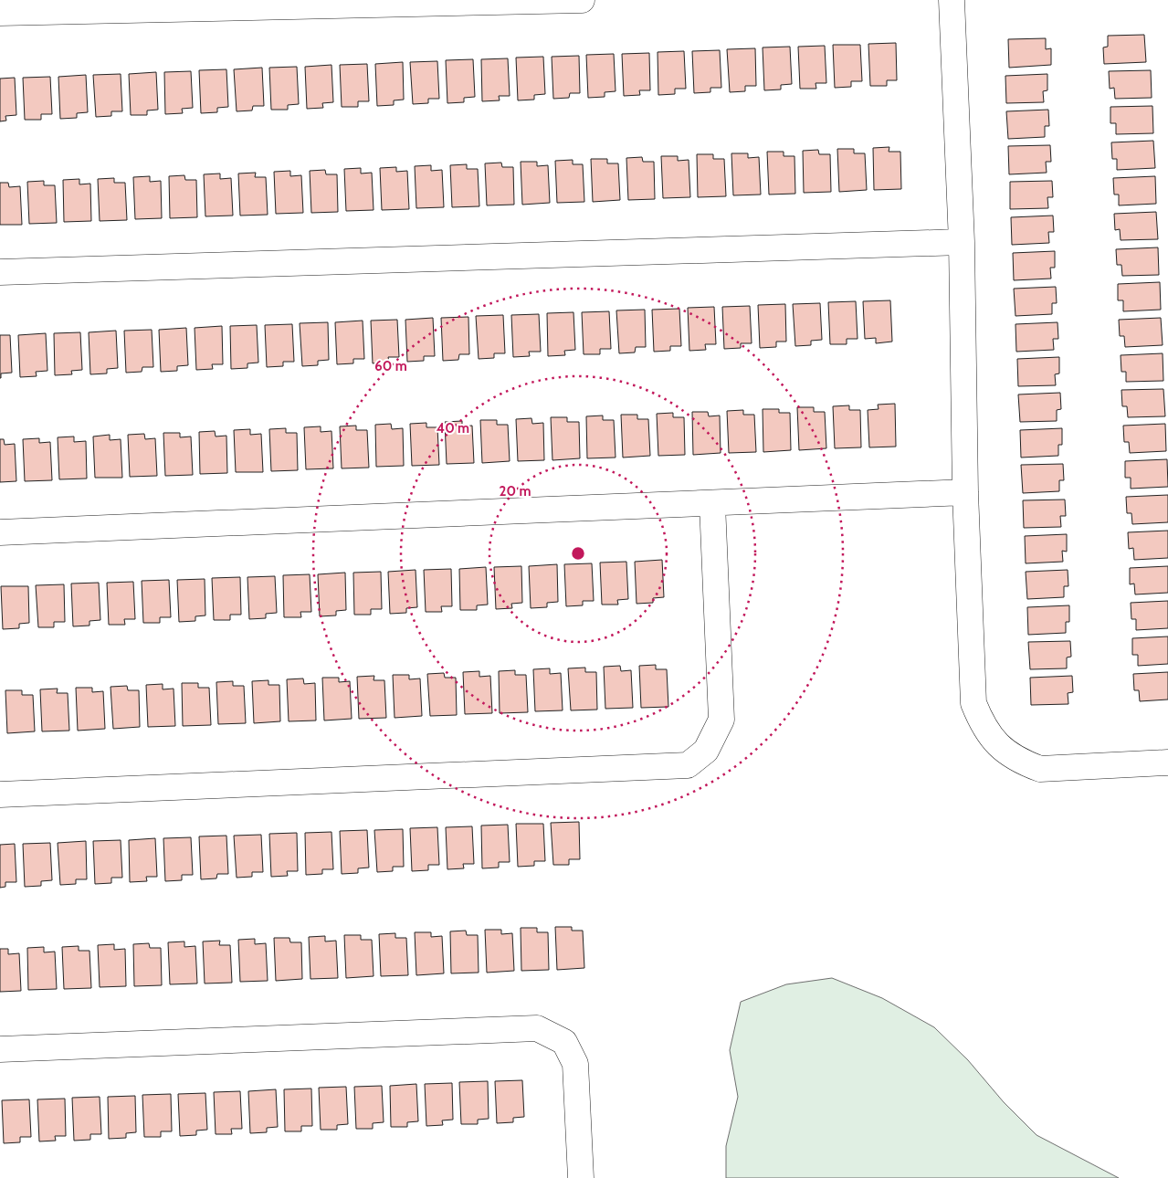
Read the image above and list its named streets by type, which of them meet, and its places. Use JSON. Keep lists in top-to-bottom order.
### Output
{
  "rings": ["60 m", "40 m", "20 m"]
}
